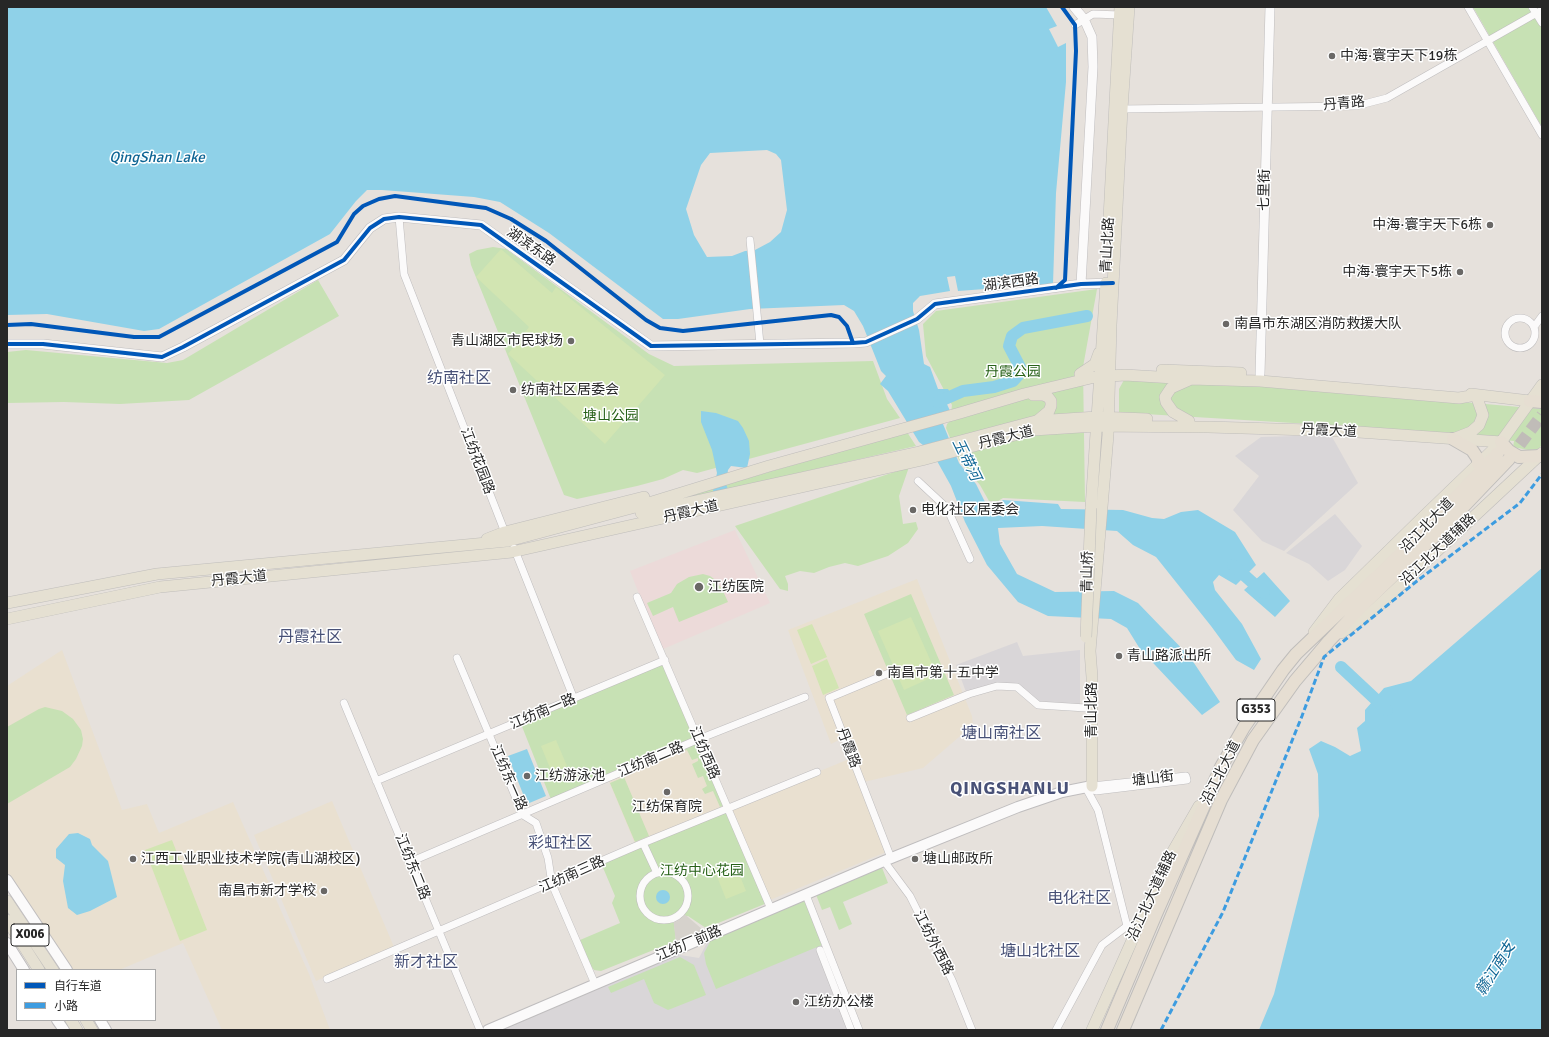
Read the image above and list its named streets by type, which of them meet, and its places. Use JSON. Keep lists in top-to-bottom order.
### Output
{
  "streets": {
    "highway": ["沿江北大道", "G353"],
    "main road": [
      "青山北路",
      "丹霞大道",
      "沿江北大道辅路",
      "青山桥",
      "塘山街",
      "X006",
      "江纺厂前路"
    ],
    "street": [
      "丹青路",
      "七里街",
      "湖滨东路",
      "湖滨西路",
      "江纺花园路",
      "江纺南一路",
      "丹霞路",
      "江纺西路",
      "江纺南二路",
      "江纺东一路",
      "江纺东二路",
      "江纺南三路",
      "江纺外西路"
    ]
  },
  "crossings": [
    ["丹青路", "七里街"],
    ["丹青路", "青山北路"],
    ["七里街", "丹霞大道"],
    ["青山北路", "湖滨西路"],
    ["青山北路", "丹霞大道"],
    ["青山北路", "青山桥"],
    ["青山北路", "塘山街"],
    ["湖滨东路", "湖滨西路"],
    ["湖滨东路", "江纺花园路"],
    ["丹霞大道", "江纺花园路"],
    ["丹霞大道", "沿江北大道"],
    ["江纺花园路", "江纺南一路"],
    ["沿江北大道", "沿江北大道辅路"],
    ["江纺南一路", "江纺西路"],
    ["江纺南一路", "江纺东一路"],
    ["江纺南一路", "江纺东二路"],
    ["丹霞路", "塘山街"],
    ["丹霞路", "江纺外西路"],
    ["丹霞路", "江纺厂前路"],
    ["江纺西路", "江纺南二路"],
    ["江纺西路", "江纺南三路"],
    ["江纺西路", "江纺厂前路"],
    ["江纺南二路", "江纺东一路"],
    ["江纺南二路", "江纺东二路"],
    ["江纺东一路", "江纺南三路"],
    ["江纺东一路", "江纺厂前路"],
    ["塘山街", "江纺外西路"],
    ["塘山街", "江纺厂前路"],
    ["江纺东二路", "江纺南三路"],
    ["江纺外西路", "江纺厂前路"]
  ],
  "districts": [
    "纺南社区",
    "丹霞社区",
    "塘山南社区",
    "QINGSHANLU",
    "彩虹社区",
    "电化社区",
    "塘山北社区",
    "新才社区"
  ],
  "water": ["QingShan Lake", "玉带河", "赣江南支"],
  "parks": ["丹霞公园", "塘山公园", "江纺中心花园"],
  "places": [
    "中海·寰宇天下19栋",
    "中海·寰宇天下6栋",
    "中海·寰宇天下5栋",
    "南昌市东湖区消防救援大队",
    "青山湖区市民球场",
    "纺南社区居委会",
    "电化社区居委会",
    "江纺医院",
    "青山路派出所",
    "南昌市第十五中学",
    "江纺游泳池",
    "江纺保育院",
    "江西工业职业技术学院(青山湖校区)",
    "塘山邮政所",
    "南昌市新才学校",
    "江纺办公楼"
  ],
  "legend": ["自行车道", "小路"]
}
